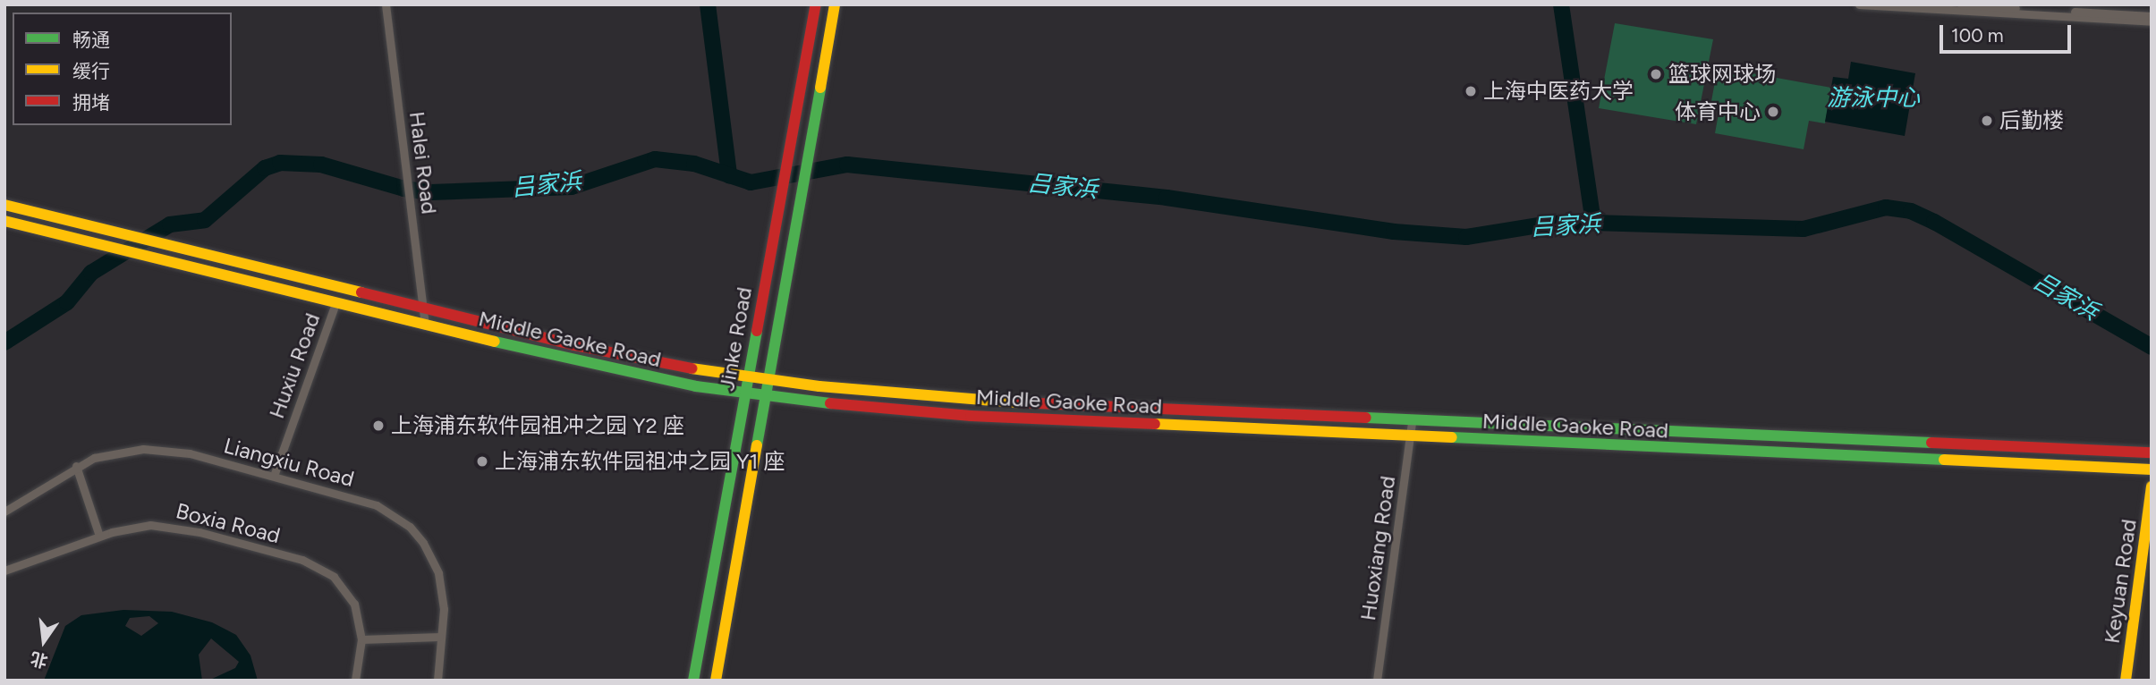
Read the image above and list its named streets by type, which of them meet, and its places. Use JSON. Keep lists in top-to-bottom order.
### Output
{
  "streets": {
    "main road": ["Middle Gaoke Road", "Jinke Road", "Keyuan Road"],
    "street": [
      "Halei Road",
      "Huxiu Road",
      "Liangxiu Road",
      "Boxia Road",
      "Huoxiang Road"
    ]
  },
  "crossings": [
    ["Halei Road", "Middle Gaoke Road"],
    ["Middle Gaoke Road", "Jinke Road"],
    ["Middle Gaoke Road", "Huxiu Road"],
    ["Middle Gaoke Road", "Huoxiang Road"],
    ["Huxiu Road", "Liangxiu Road"]
  ],
  "water": ["游泳中心", "吕家浜"],
  "places": [
    "篮球网球场",
    "上海中医药大学",
    "体育中心",
    "后勤楼",
    "上海浦东软件园祖冲之园 Y2 座",
    "上海浦东软件园祖冲之园 Y1 座"
  ],
  "legend": ["畅通", "缓行", "拥堵"],
  "scale_bar": "100 m",
  "north": "bottom"
}
